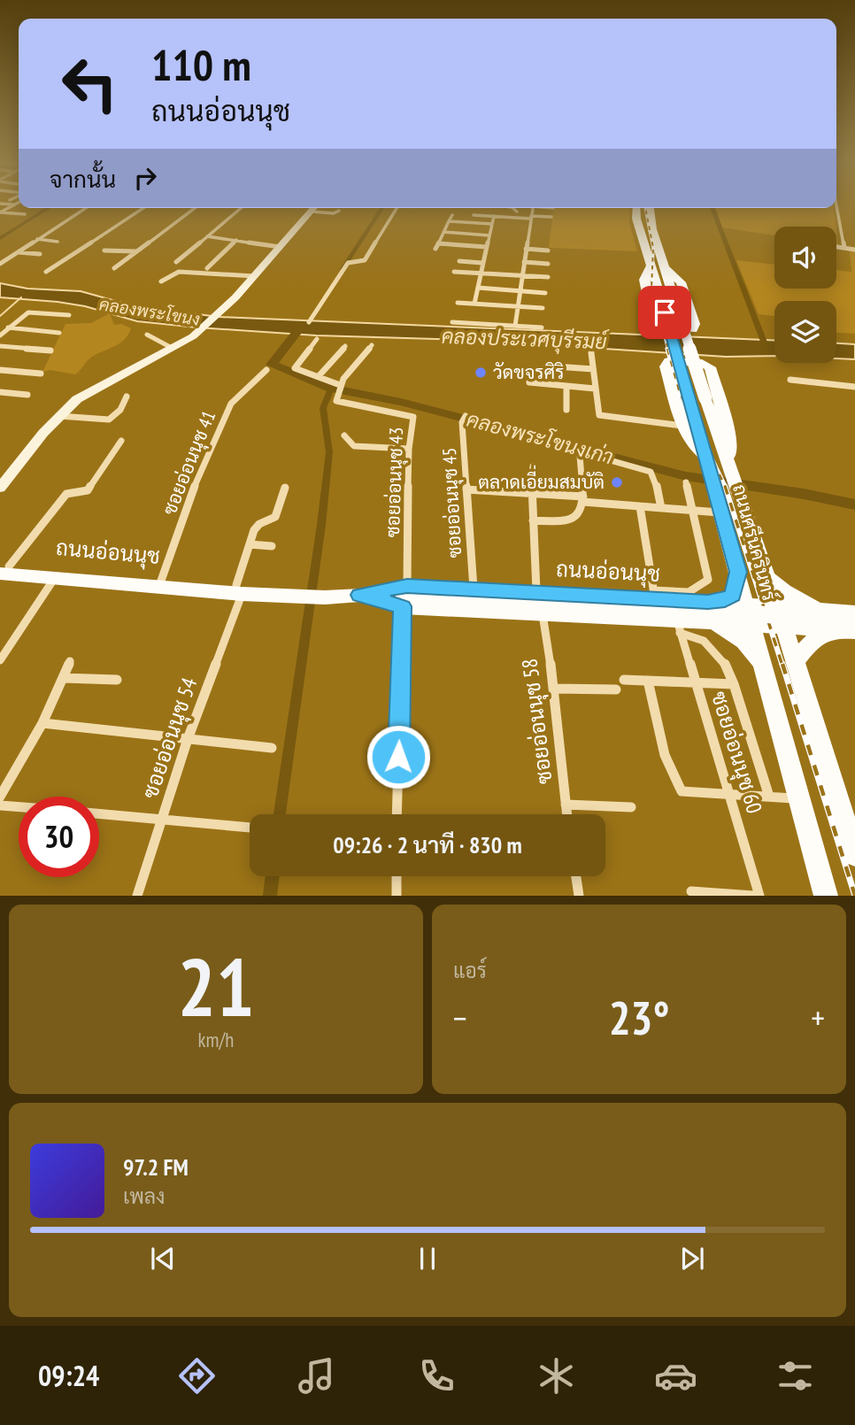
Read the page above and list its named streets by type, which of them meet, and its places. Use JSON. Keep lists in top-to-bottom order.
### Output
{
  "streets": {
    "main road": ["ถนนศรีนครินทร์", "ถนนอ่อนนุช"],
    "street": [
      "ซอยอ่อนนุช 41",
      "ซอยอ่อนนุช 43",
      "ซอยอ่อนนุช 45",
      "ซอยอ่อนนุช 58",
      "ซอยอ่อนนุช 54",
      "ซอยอ่อนนุช 60"
    ]
  },
  "crossings": [
    ["ซอยอ่อนนุช 41", "ถนนอ่อนนุช"],
    ["ซอยอ่อนนุช 43", "ถนนอ่อนนุช"],
    ["ซอยอ่อนนุช 45", "ถนนอ่อนนุช"],
    ["ถนนศรีนครินทร์", "ถนนอ่อนนุช"],
    ["ถนนอ่อนนุช", "ซอยอ่อนนุช 58"],
    ["ถนนอ่อนนุช", "ซอยอ่อนนุช 54"],
    ["ถนนอ่อนนุช", "ซอยอ่อนนุช 60"]
  ],
  "water": ["คลองพระโขนง", "คลองประเวศบุรีรมย์", "คลองพระโขนงเก่า"],
  "places": ["วัดขจรศิริ", "ตลาดเอี่ยมสมบัติ"],
  "page": {
    "turn": ["110 m", "ถนนอ่อนนุช"],
    "then": "จากนั้น",
    "limit": "30",
    "trip": "09:26 · 2 นาที · 830 m",
    "tile": [
      ["21", "km/h"],
      "แอร์"
    ],
    "heat": ["−", "23°", "+"],
    "song": ["97.2 FM", "เพลง"],
    "tabs": "09:24"
  }
}
